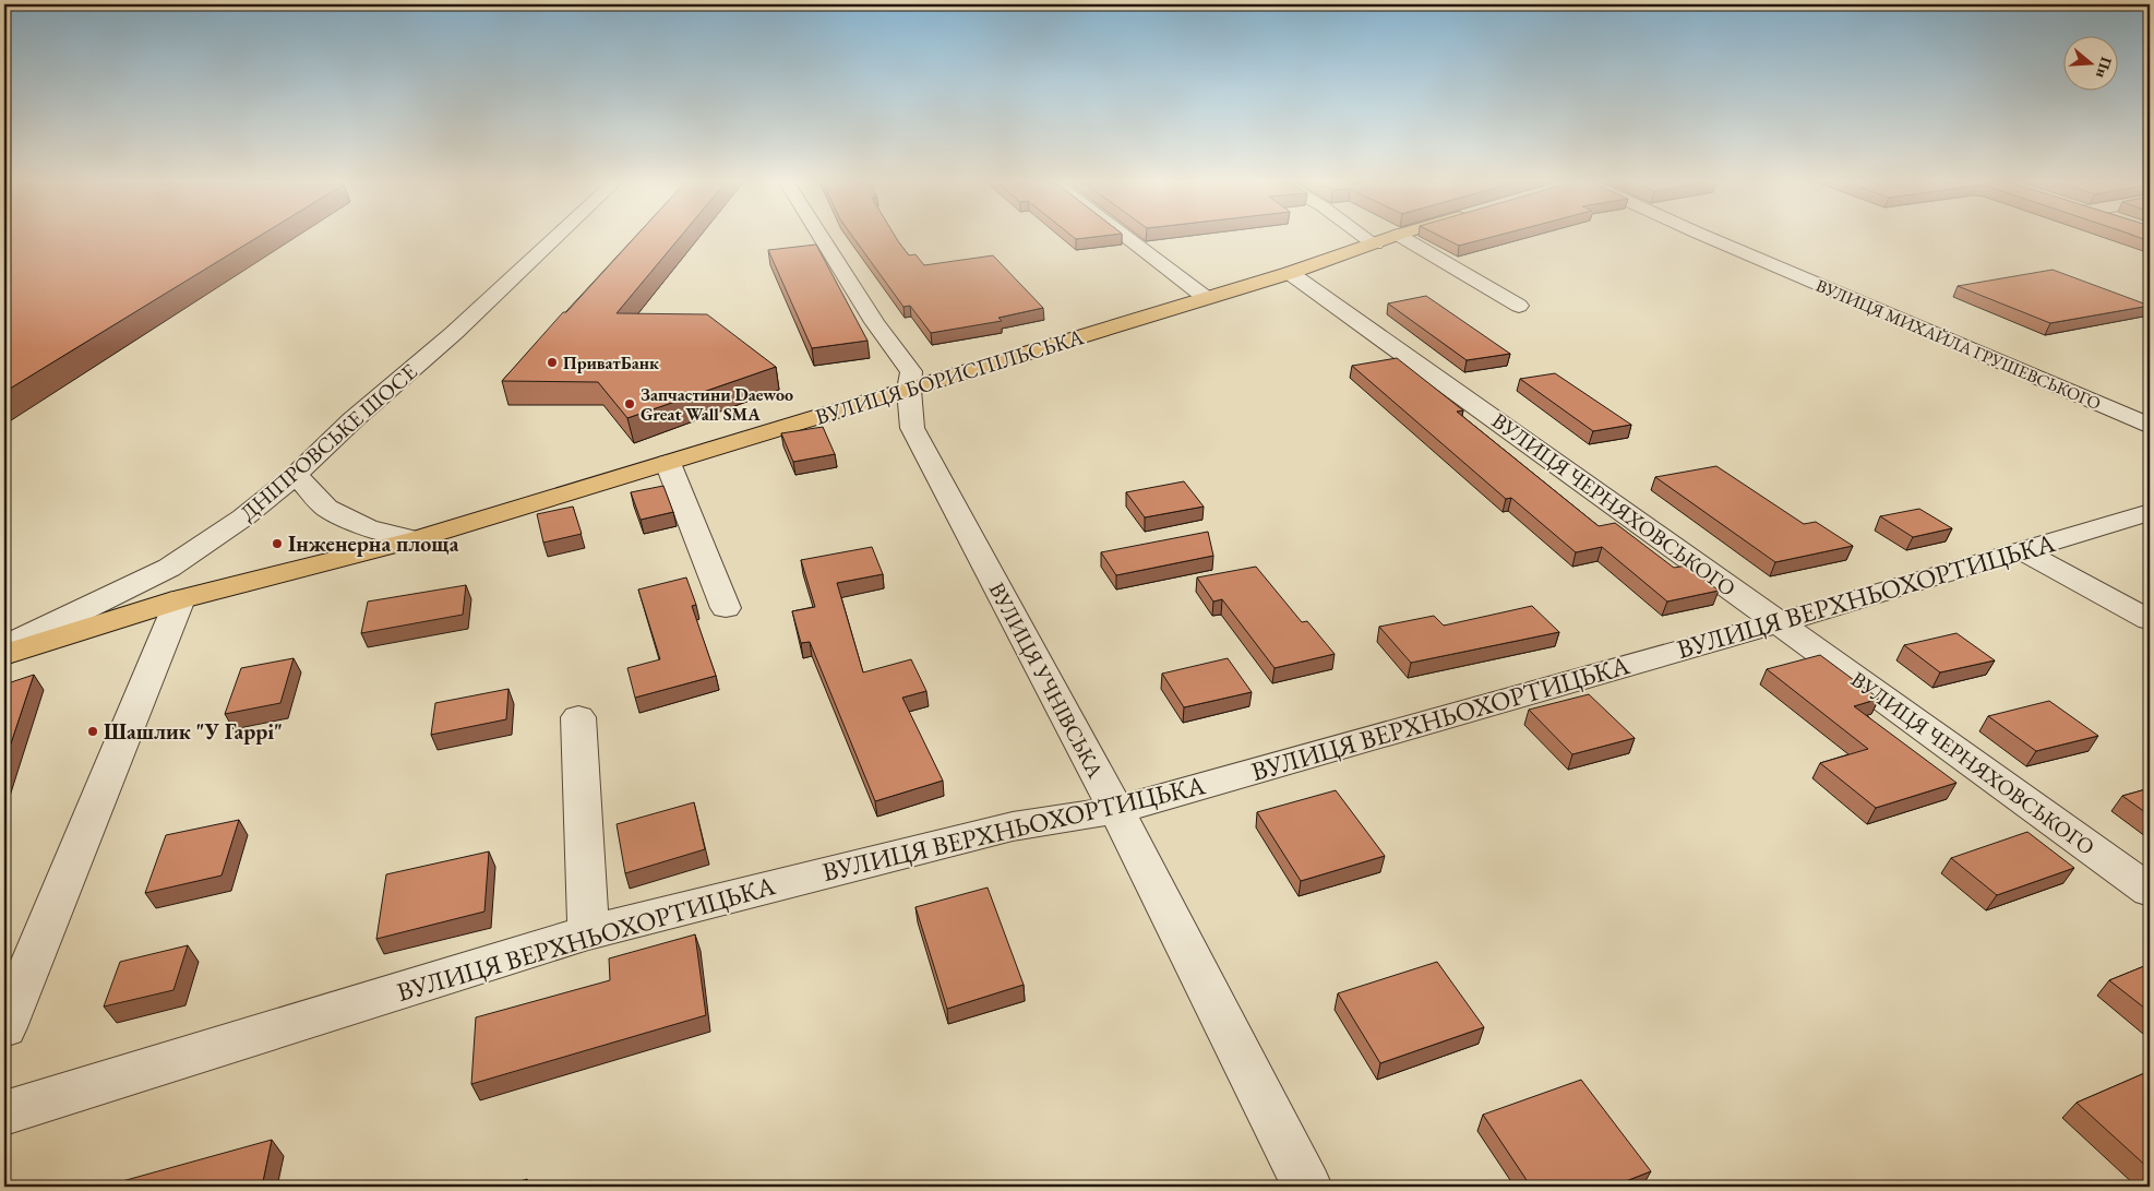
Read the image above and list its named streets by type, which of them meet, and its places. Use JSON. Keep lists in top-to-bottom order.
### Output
{
  "streets": {
    "main road": ["ВУЛИЦЯ БОРИСПІЛЬСЬКА"],
    "street": [
      "ВУЛИЦЯ МИХАЙЛА ГРУШЕВСЬКОГО",
      "ДНІПРОВСЬКЕ ШОСЕ",
      "ВУЛИЦЯ ЧЕРНЯХОВСЬКОГО",
      "ВУЛИЦЯ ВЕРХНЬОХОРТИЦЬКА",
      "ВУЛИЦЯ УЧНІВСЬКА"
    ]
  },
  "crossings": [
    ["ВУЛИЦЯ БОРИСПІЛЬСЬКА", "ВУЛИЦЯ ЧЕРНЯХОВСЬКОГО"],
    ["ВУЛИЦЯ БОРИСПІЛЬСЬКА", "ВУЛИЦЯ УЧНІВСЬКА"],
    ["ВУЛИЦЯ ЧЕРНЯХОВСЬКОГО", "ВУЛИЦЯ ВЕРХНЬОХОРТИЦЬКА"],
    ["ВУЛИЦЯ ВЕРХНЬОХОРТИЦЬКА", "ВУЛИЦЯ УЧНІВСЬКА"]
  ],
  "places": [
    "ПриватБанк",
    "Запчастини Daewoo Great Wall SMA",
    "Інженерна площа",
    "Шашлик \"У Гаррі\""
  ],
  "north": "right"
}
